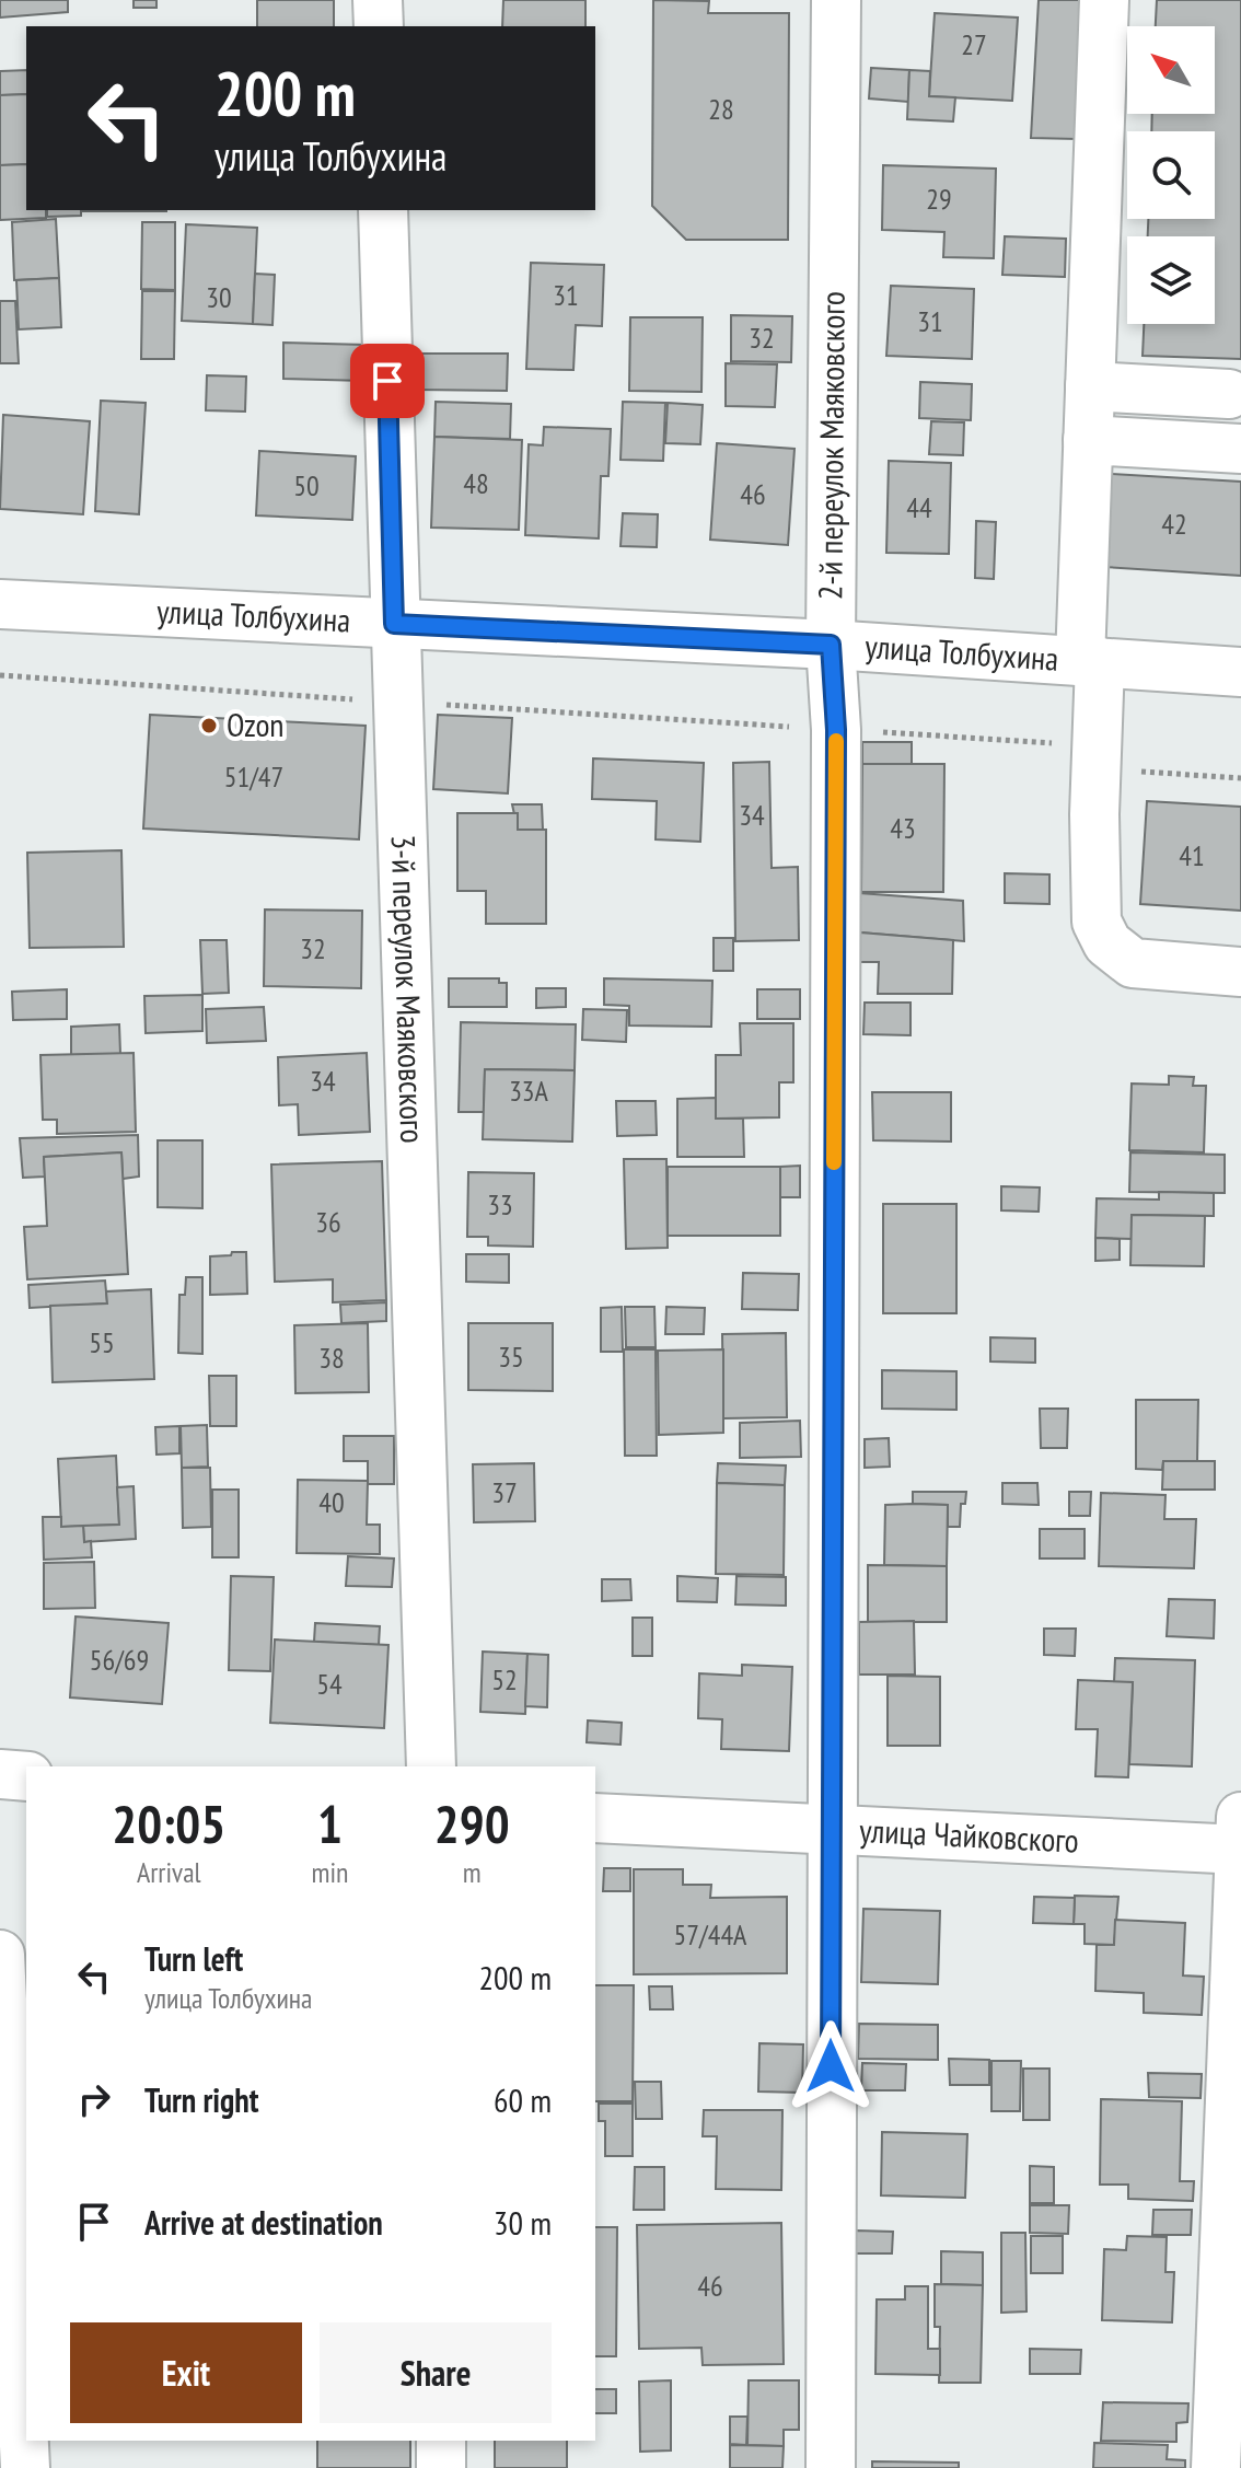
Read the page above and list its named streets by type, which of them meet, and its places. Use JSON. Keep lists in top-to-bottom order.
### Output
{
  "streets": {
    "street": [
      "2-й переулок Маяковского",
      "улица Толбухина",
      "3-й переулок Маяковского",
      "улица Чайковского"
    ]
  },
  "crossings": [
    ["2-й переулок Маяковского", "улица Толбухина"],
    ["2-й переулок Маяковского", "улица Чайковского"],
    ["улица Толбухина", "3-й переулок Маяковского"]
  ],
  "places": ["Ozon"],
  "house_numbers": [
    "27",
    "28",
    "29",
    "31",
    "30",
    "31",
    "32",
    "48",
    "50",
    "46",
    "44",
    "42",
    "51/47",
    "34",
    "43",
    "41",
    "32",
    "34",
    "33А",
    "33",
    "36",
    "55",
    "35",
    "38",
    "37",
    "40",
    "56/69",
    "52",
    "54",
    "57/44А",
    "46"
  ],
  "north": "top left",
  "page": {
    "turn": ["200 m", "улица Толбухина"],
    "eta": [
      "20:05",
      "Arrival",
      "1",
      "min",
      "290",
      "m"
    ],
    "list": [
      {
        "name": "Turn left",
        "note": "улица Толбухина",
        "value": "200 m"
      },
      {
        "name": "Turn right",
        "value": "60 m"
      },
      {
        "name": "Arrive at destination",
        "value": "30 m"
      }
    ],
    "buttons": ["Exit", "Share"]
  }
}
